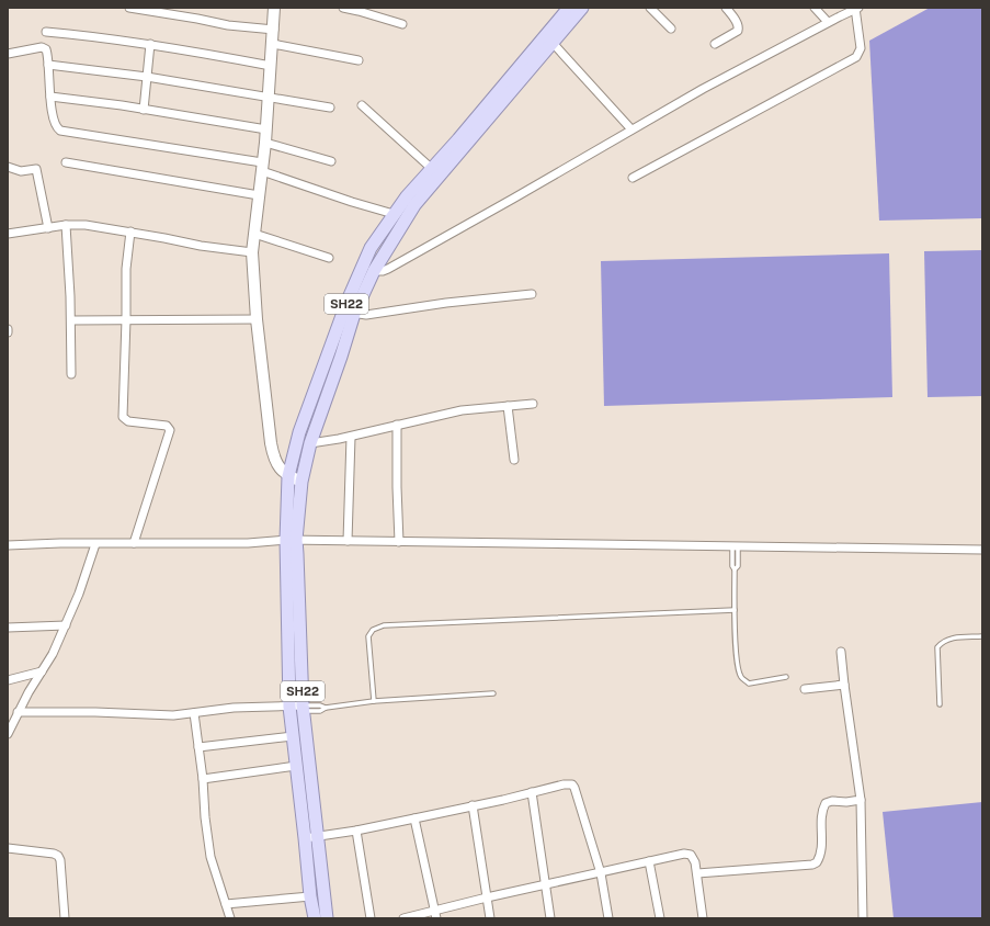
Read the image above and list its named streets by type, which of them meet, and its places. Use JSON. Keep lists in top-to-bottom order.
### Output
{
  "streets": {
    "main road": ["SH22"]
  }
}
